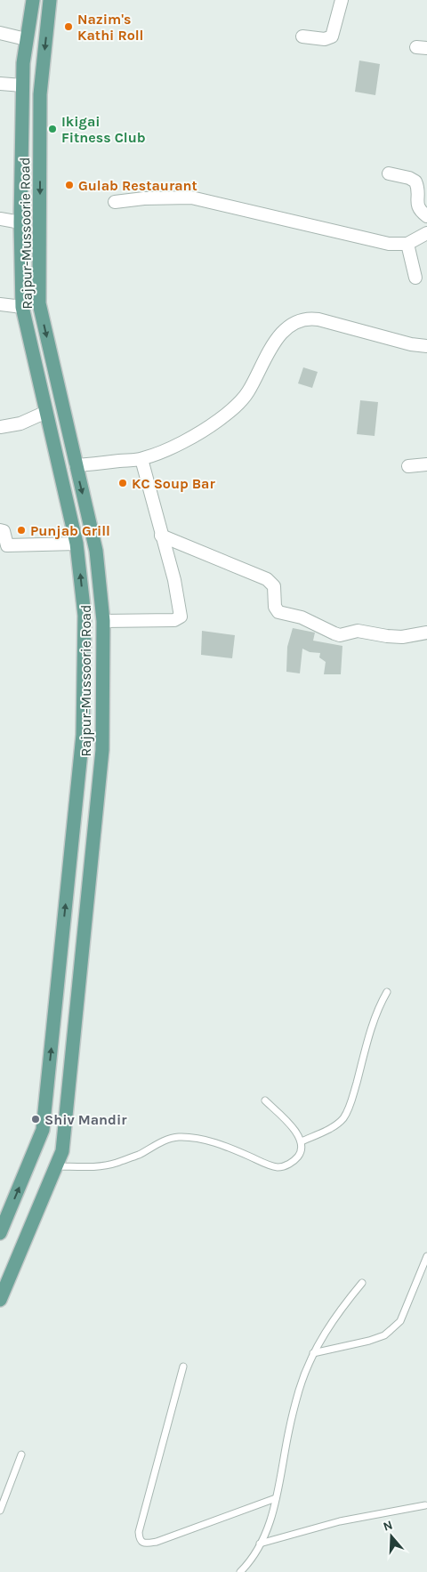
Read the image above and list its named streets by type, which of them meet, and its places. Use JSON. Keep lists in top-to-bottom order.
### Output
{
  "streets": {
    "main road": ["Rajpur-Mussoorie Road"]
  },
  "places": [
    "Nazim's Kathi Roll",
    "Ikigai Fitness Club",
    "Gulab Restaurant",
    "KC Soup Bar",
    "Punjab Grill",
    "Shiv Mandir"
  ],
  "north": "top"
}
